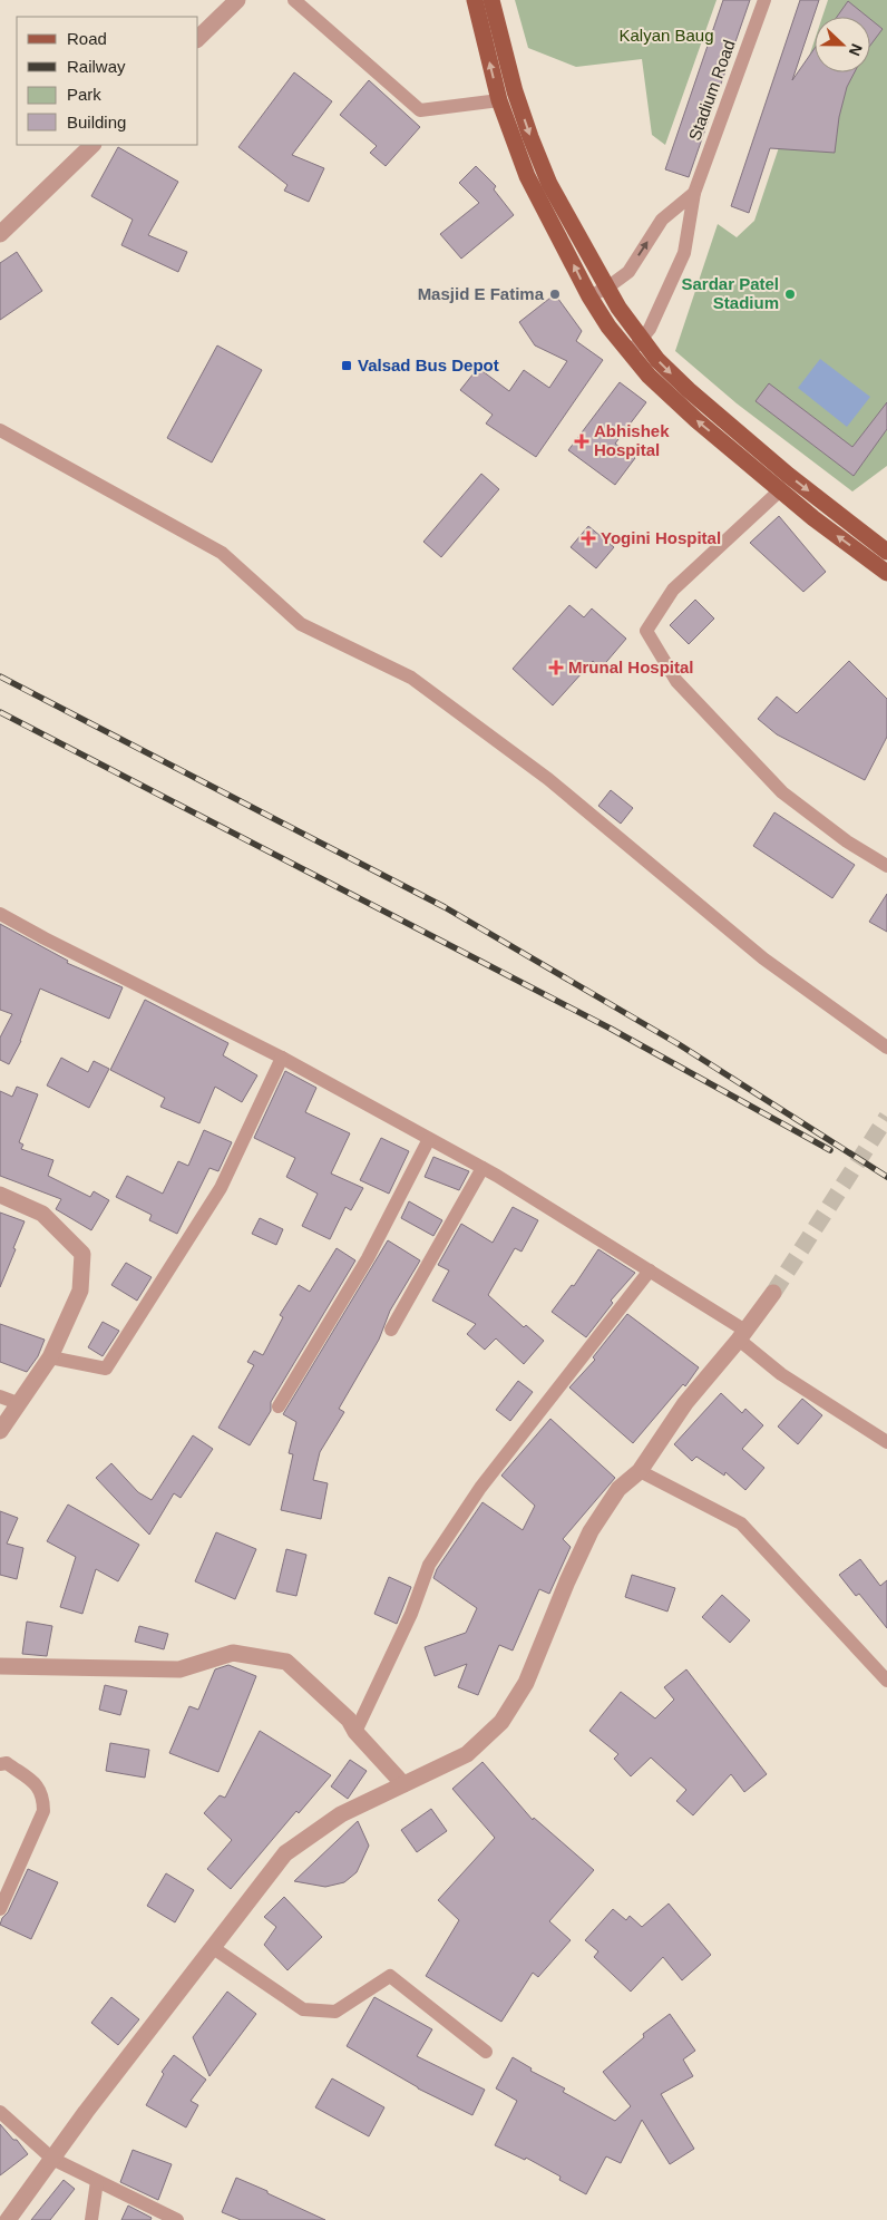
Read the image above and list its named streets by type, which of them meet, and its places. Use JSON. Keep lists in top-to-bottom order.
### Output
{
  "streets": {
    "street": ["Stadium Road"]
  },
  "parks": ["Kalyan Baug"],
  "places": {
    "other": ["Masjid E Fatima", "Sardar Patel Stadium"],
    "transit": ["Valsad Bus Depot"],
    "health": ["Abhishek Hospital", "Yogini Hospital", "Mrunal Hospital"]
  },
  "legend": [
    "Road",
    "Railway",
    "Park",
    "Building"
  ],
  "north": "right"
}
